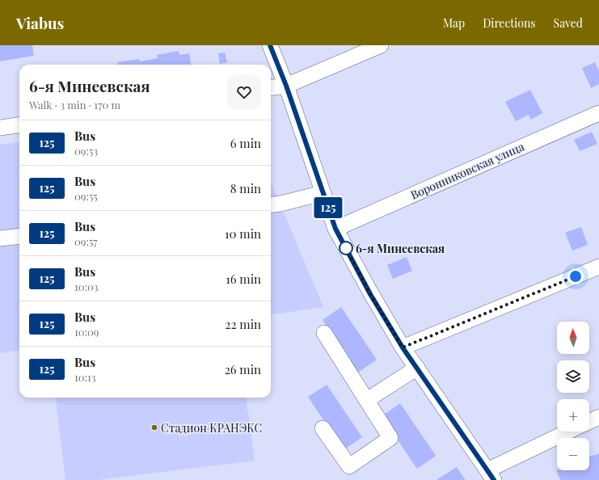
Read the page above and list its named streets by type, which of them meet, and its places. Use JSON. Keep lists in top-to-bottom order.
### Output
{
  "streets": {
    "street": ["Воронниковская улица"]
  },
  "places": ["6-я Минеевская", "Стадион КРАНЭКС"],
  "lines": ["bus line 125"],
  "north": "top",
  "page": {
    "header": "Viabus",
    "nav": ["Map", "Directions", "Saved"],
    "on_map": "125",
    "heading": ["6-я Минеевская", "Walk · 3 min · 170 m"],
    "list": [
      {
        "mark": "125",
        "name": "Bus",
        "note": "09:53",
        "value": "6 min"
      },
      {
        "mark": "125",
        "name": "Bus",
        "note": "09:55",
        "value": "8 min"
      },
      {
        "mark": "125",
        "name": "Bus",
        "note": "09:57",
        "value": "10 min"
      },
      {
        "mark": "125",
        "name": "Bus",
        "note": "10:03",
        "value": "16 min"
      },
      {
        "mark": "125",
        "name": "Bus",
        "note": "10:09",
        "value": "22 min"
      },
      {
        "mark": "125",
        "name": "Bus",
        "note": "10:13",
        "value": "26 min"
      }
    ],
    "map_buttons": ["+", "−"]
  }
}
